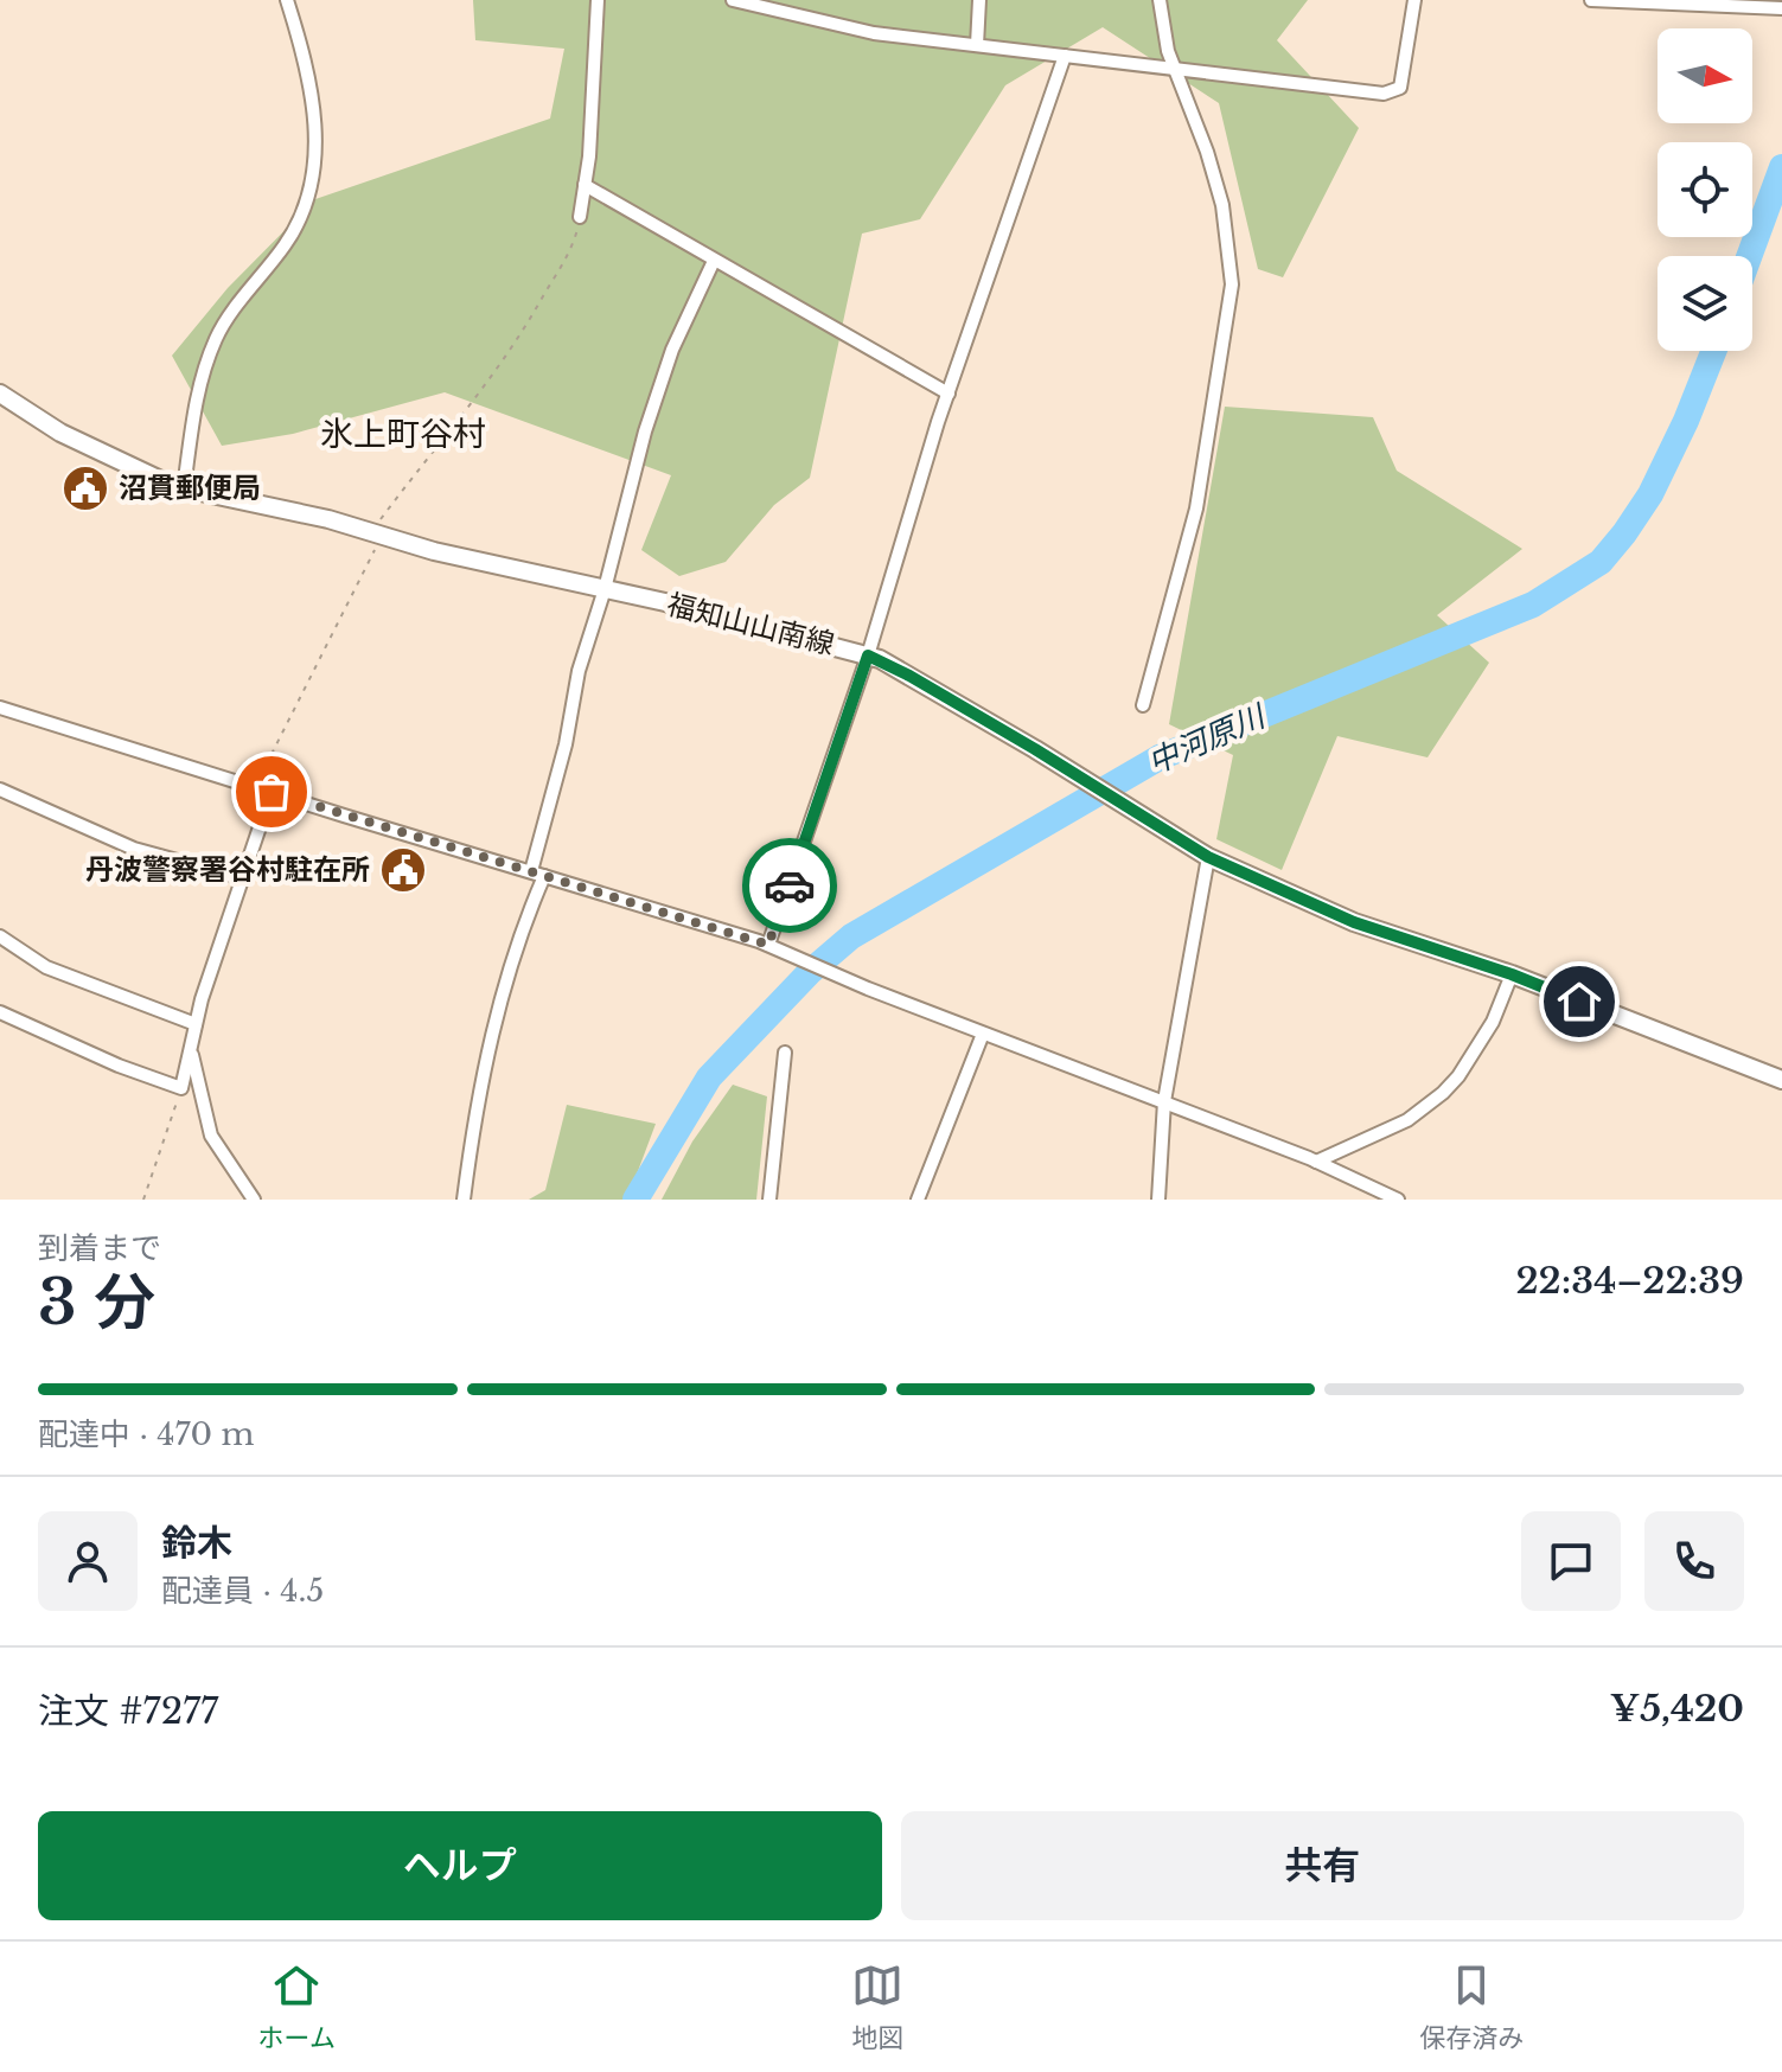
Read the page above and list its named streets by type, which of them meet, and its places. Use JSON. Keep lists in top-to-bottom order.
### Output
{
  "streets": {
    "main road": ["福知山山南線"]
  },
  "districts": ["氷上町谷村"],
  "water": ["中河原川"],
  "places": {
    "public building": ["沼貫郵便局", "丹波警察署谷村駐在所"]
  },
  "north": "right",
  "page": {
    "heading": ["3 分", "到着まで", "22:34–22:39"],
    "panel": [
      "鈴木",
      "配達員 · 4.5",
      "注文 #7277",
      "¥5,420"
    ],
    "bar": "配達中 · 470 m",
    "buttons": ["ヘルプ", "共有"],
    "tabs": ["ホーム", "地図", "保存済み"]
  }
}
